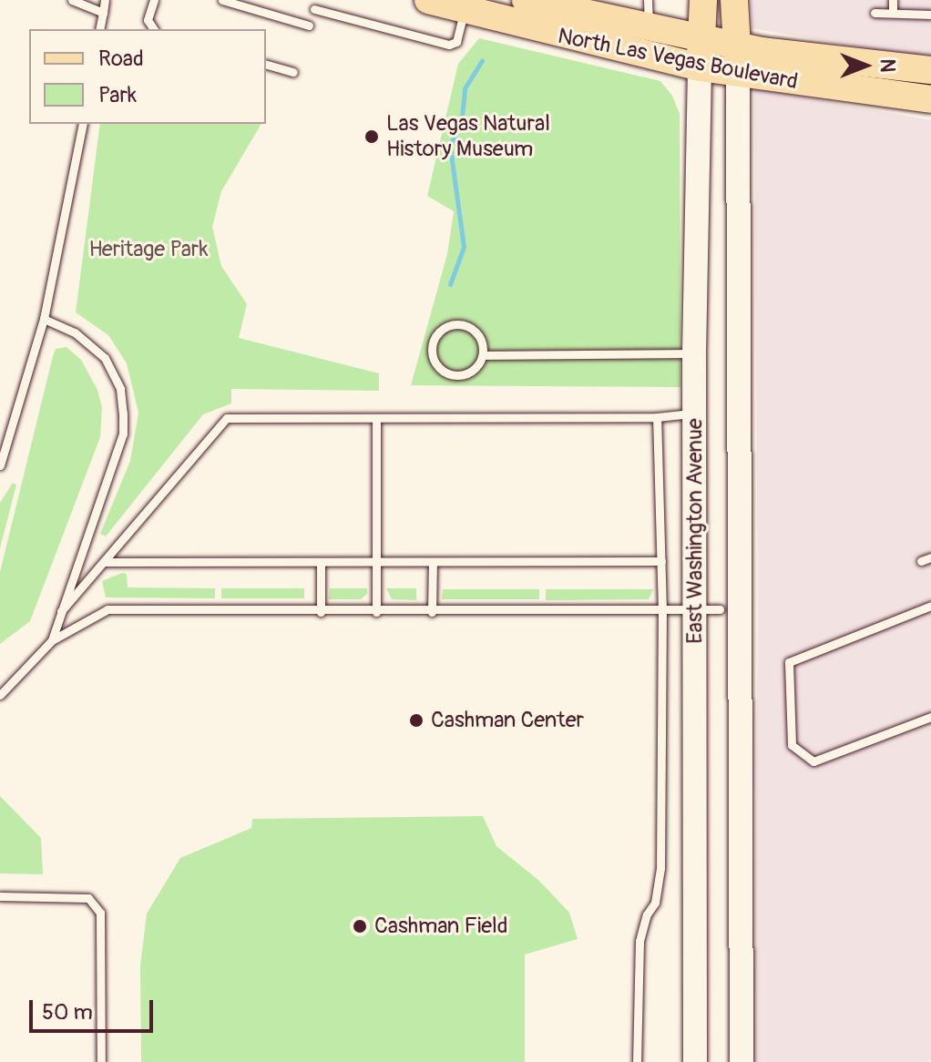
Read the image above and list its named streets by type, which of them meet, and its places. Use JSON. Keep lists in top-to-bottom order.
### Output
{
  "streets": {
    "main road": ["North Las Vegas Boulevard", "East Washington Avenue"]
  },
  "crossings": [
    ["North Las Vegas Boulevard", "East Washington Avenue"]
  ],
  "parks": ["Heritage Park"],
  "places": ["Las Vegas Natural History Museum", "Cashman Center", "Cashman Field"],
  "legend": ["Road", "Park"],
  "scale_bar": "50 m",
  "north": "right"
}
